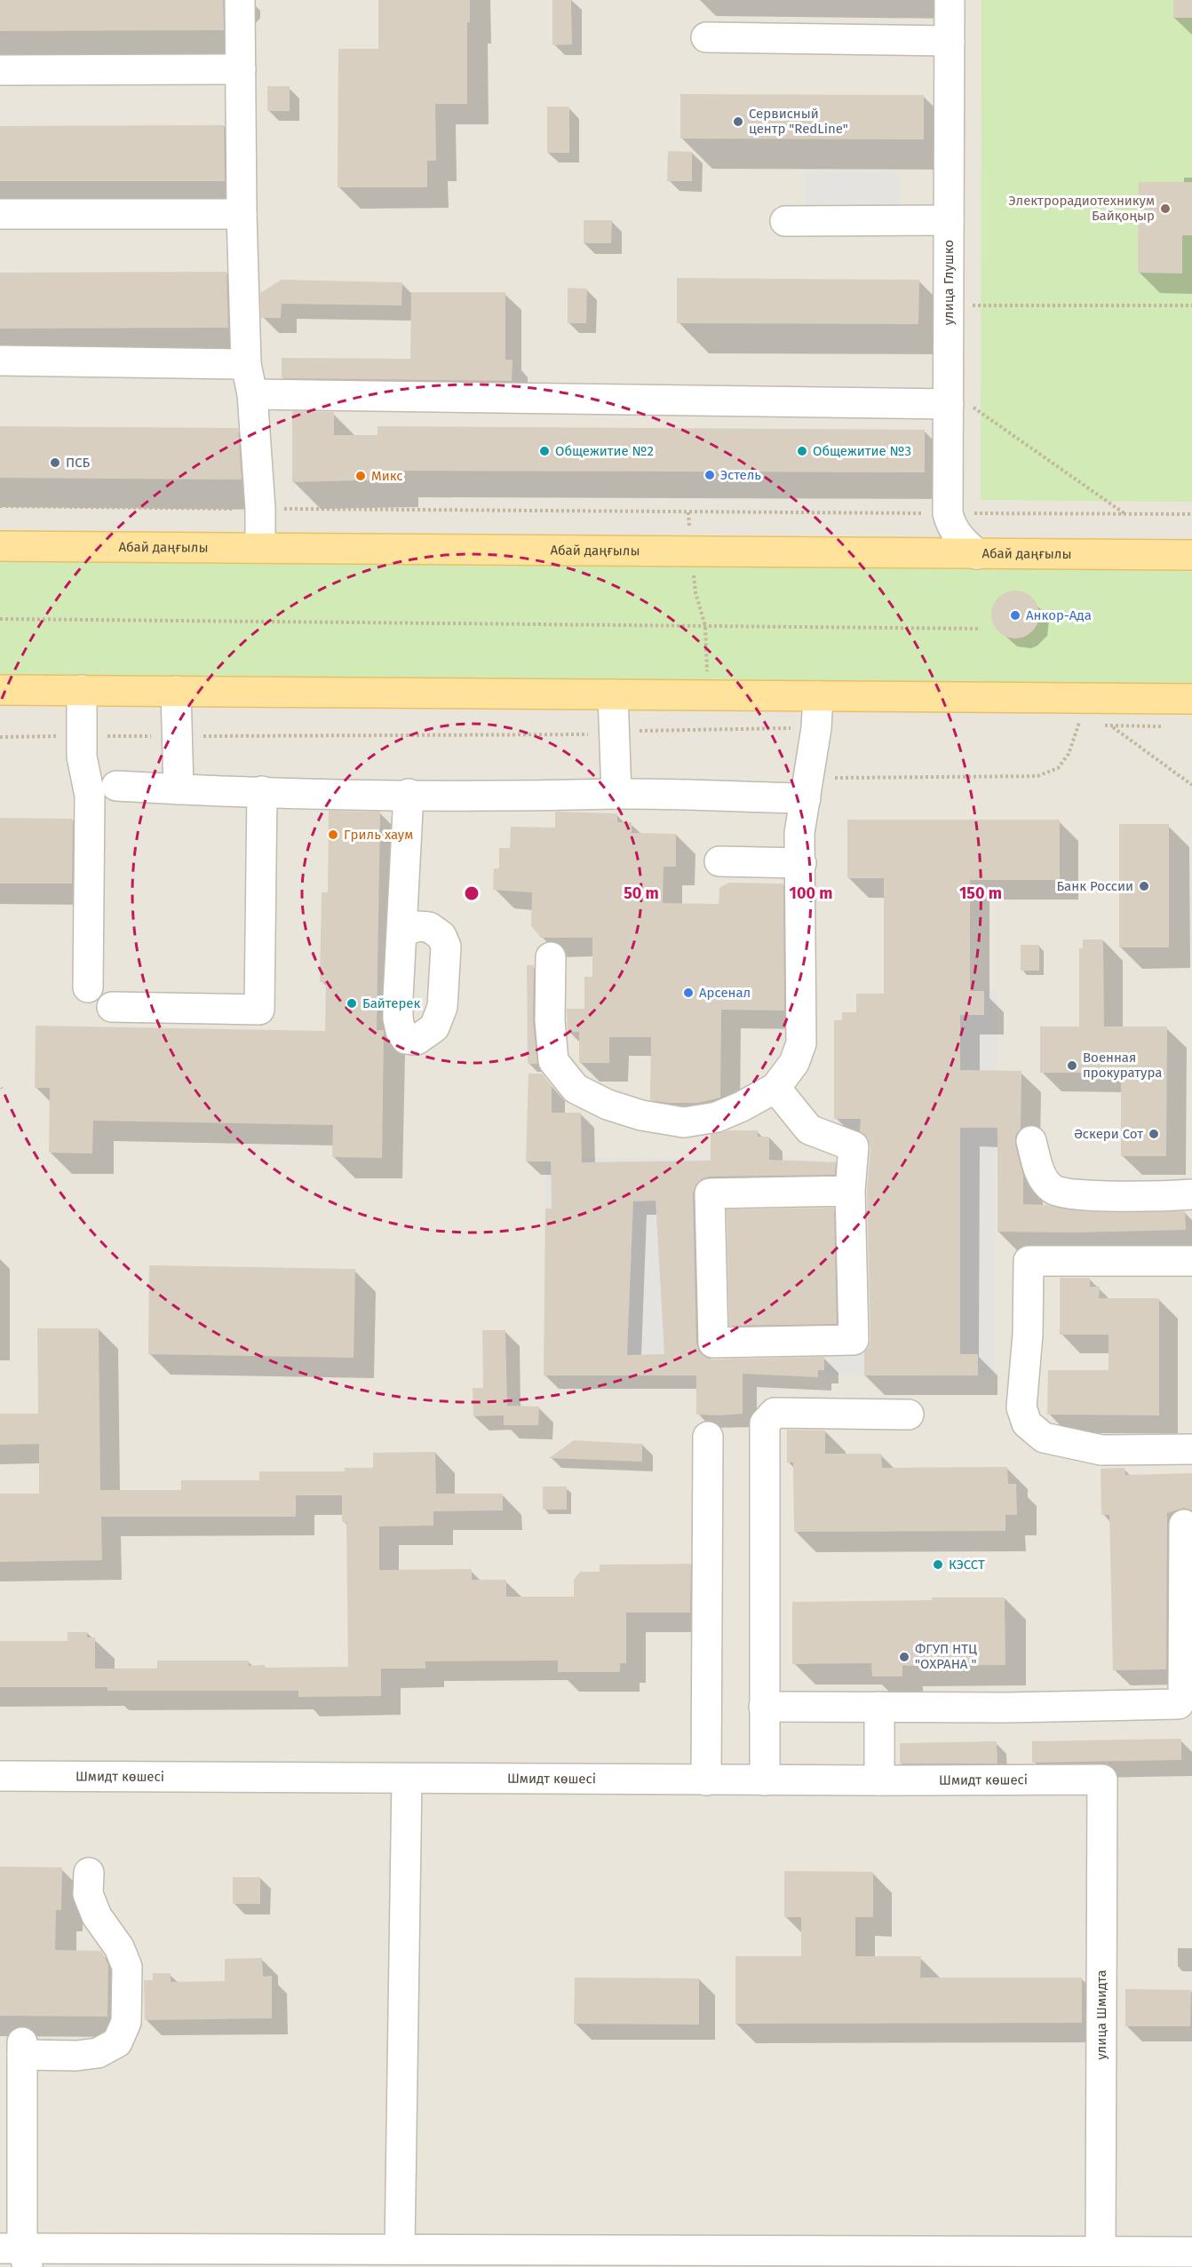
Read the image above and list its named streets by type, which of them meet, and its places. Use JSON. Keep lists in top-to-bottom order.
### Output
{
  "streets": {
    "main road": ["Абай даңғылы"],
    "street": ["улица Глушко", "Шмидт көшесі", "улица Шмидта"]
  },
  "crossings": [
    ["улица Глушко", "Абай даңғылы"],
    ["Шмидт көшесі", "улица Шмидта"]
  ],
  "places": [
    "Сервисный центр \"RedLine\"",
    "Электрорадиотехникум Байқоңыр",
    "Общежитие №2",
    "Общежитие №3",
    "ПСБ",
    "Эстель",
    "Микс",
    "Анкор-Ада",
    "Гриль хаум",
    "Банк России",
    "Арсенал",
    "Байтерек",
    "Военная прокуратура",
    "Әскери Сот",
    "КЭССТ",
    "ФГУП НТЦ \"ОХРАНА \""
  ],
  "rings": ["50 m", "100 m", "150 m"]
}
